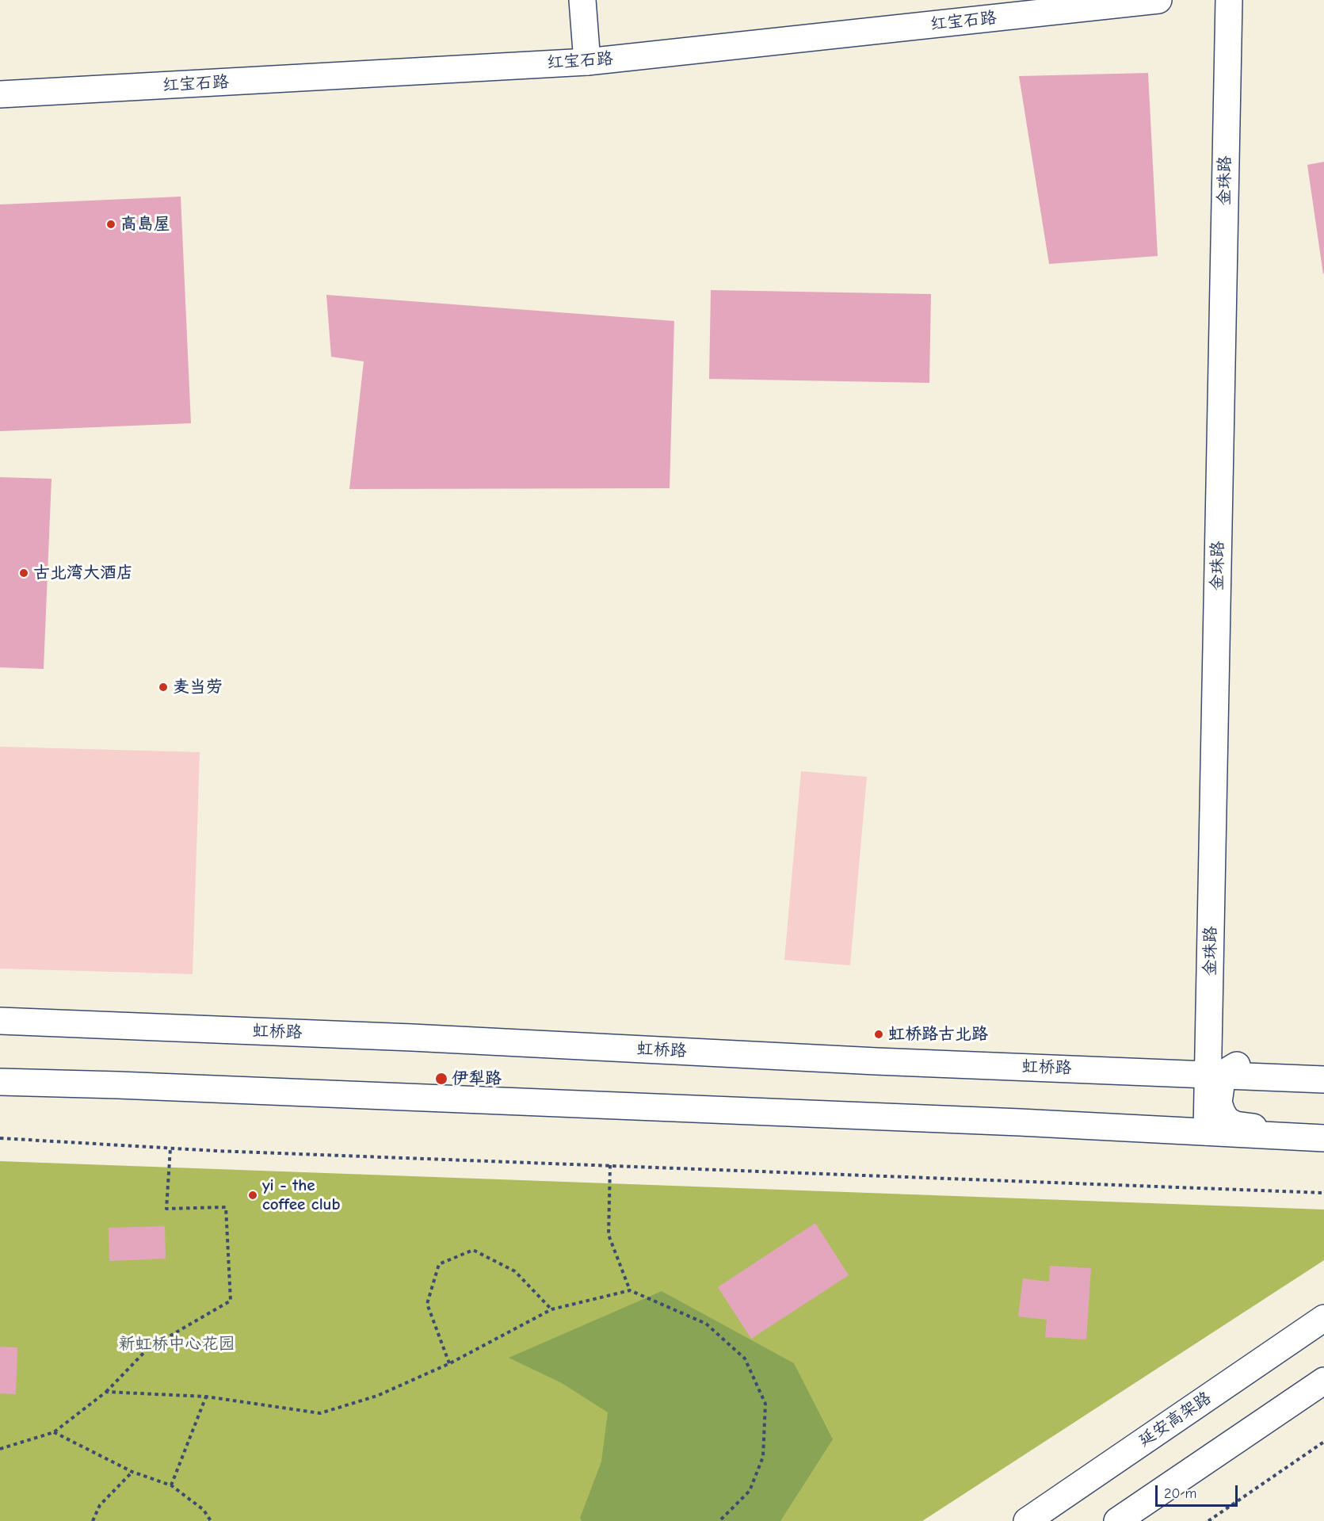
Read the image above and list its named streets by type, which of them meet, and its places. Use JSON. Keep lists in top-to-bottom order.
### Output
{
  "streets": {
    "main road": [
      "红宝石路",
      "金珠路",
      "虹桥路",
      "延安高架路"
    ]
  },
  "crossings": [
    ["金珠路", "虹桥路"]
  ],
  "parks": ["新虹桥中心花园"],
  "places": [
    "高島屋",
    "古北湾大酒店",
    "麦当劳",
    "虹桥路古北路",
    "伊犁路",
    "yi - the coffee club"
  ],
  "scale_bar": "20 m"
}
